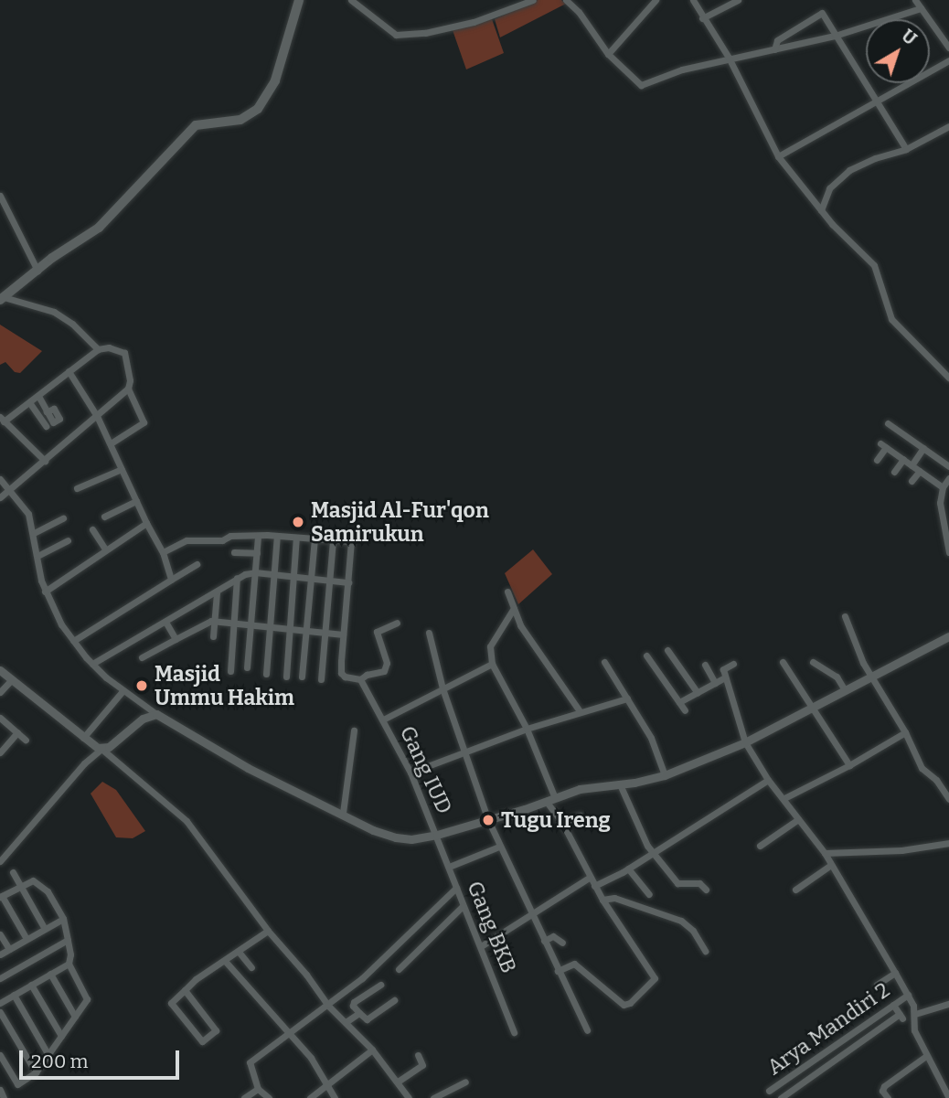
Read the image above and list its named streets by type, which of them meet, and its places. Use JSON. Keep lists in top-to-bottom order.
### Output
{
  "streets": {
    "street": ["Gang IUD", "Gang BKB", "Arya Mandiri 2"]
  },
  "crossings": [
    ["Gang IUD", "Gang BKB"]
  ],
  "places": ["Masjid Al-Fur'qon Samirukun", "Masjid Ummu Hakim", "Tugu Ireng"],
  "scale_bar": "200 m",
  "north": "top right"
}
